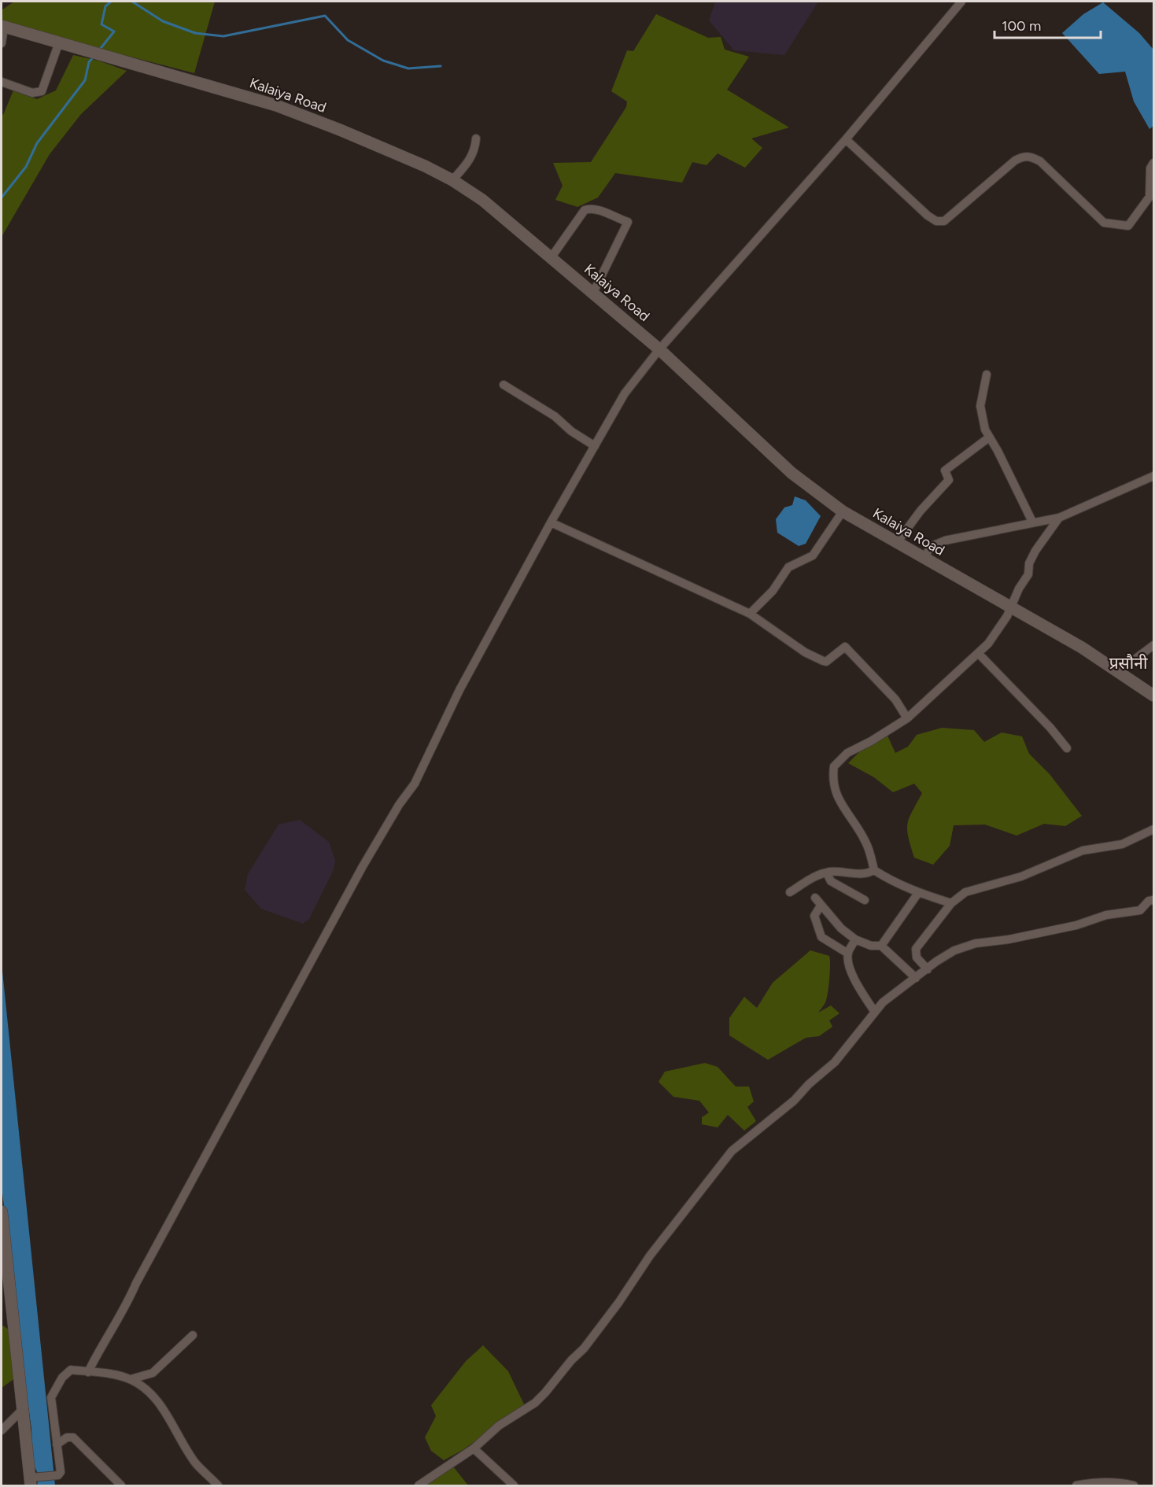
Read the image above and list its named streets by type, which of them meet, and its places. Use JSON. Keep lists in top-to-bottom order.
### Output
{
  "streets": {
    "main road": ["Kalaiya Road"]
  },
  "districts": ["प्रसौनी"],
  "scale_bar": "100 m"
}
